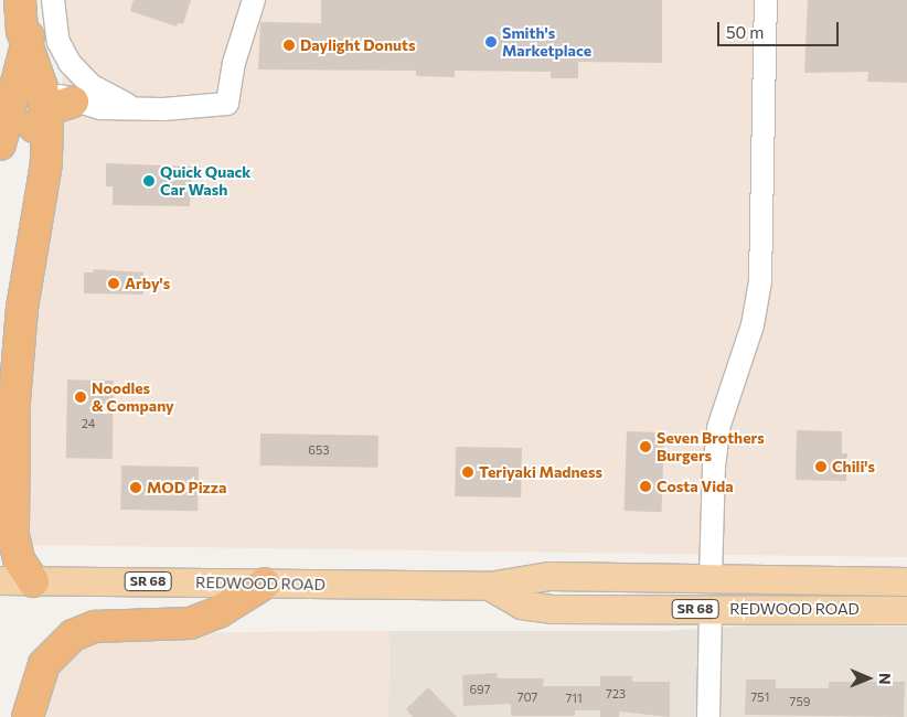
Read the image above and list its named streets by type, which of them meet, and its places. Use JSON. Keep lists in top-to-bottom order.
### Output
{
  "streets": {
    "main road": ["SR 68", "REDWOOD ROAD"]
  },
  "places": [
    "Smith's Marketplace",
    "Daylight Donuts",
    "Quick Quack Car Wash",
    "Arby's",
    "Noodles & Company",
    "Seven Brothers Burgers",
    "Chili's",
    "Teriyaki Madness",
    "Costa Vida",
    "MOD Pizza"
  ],
  "house_numbers": [
    "24",
    "653",
    "697",
    "723",
    "707",
    "751",
    "711",
    "759"
  ],
  "scale_bar": "50 m",
  "north": "right"
}
